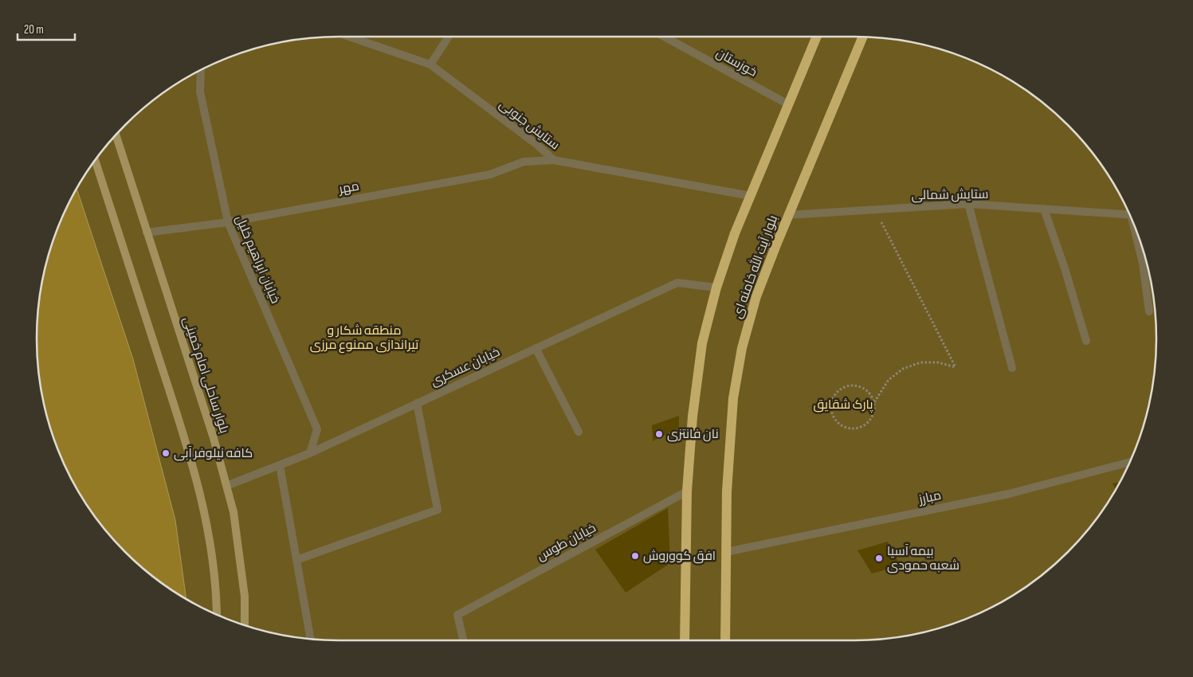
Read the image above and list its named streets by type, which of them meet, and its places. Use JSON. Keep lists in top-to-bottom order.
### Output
{
  "streets": {
    "main road": ["بلوار آیت الله خامنه ای", "بلوار ساحلی امام خمینی"],
    "street": [
      "خوزستان",
      "ستایش جنوبی",
      "مهر",
      "ستایش شمالی",
      "خیابان ابراهیم خلیل",
      "خیابان عسکری",
      "مبارز",
      "خیابان طوس"
    ]
  },
  "crossings": [
    ["ستایش جنوبی", "مهر"],
    ["مهر", "خیابان ابراهیم خلیل"],
    ["مهر", "بلوار ساحلی امام خمینی"],
    ["ستایش شمالی", "بلوار آیت الله خامنه ای"],
    ["خیابان ابراهیم خلیل", "خیابان عسکری"],
    ["بلوار آیت الله خامنه ای", "مبارز"],
    ["خیابان عسکری", "بلوار ساحلی امام خمینی"]
  ],
  "parks": ["منطقه شکار و تیراندازی ممنوع مرزی", "پارک شقایق"],
  "places": [
    "نان فانتزی",
    "کافه نیلوفر آبی",
    "افق کووروش",
    "بیمه آسیا شعبه حمودی"
  ],
  "scale_bar": "20 m"
}
